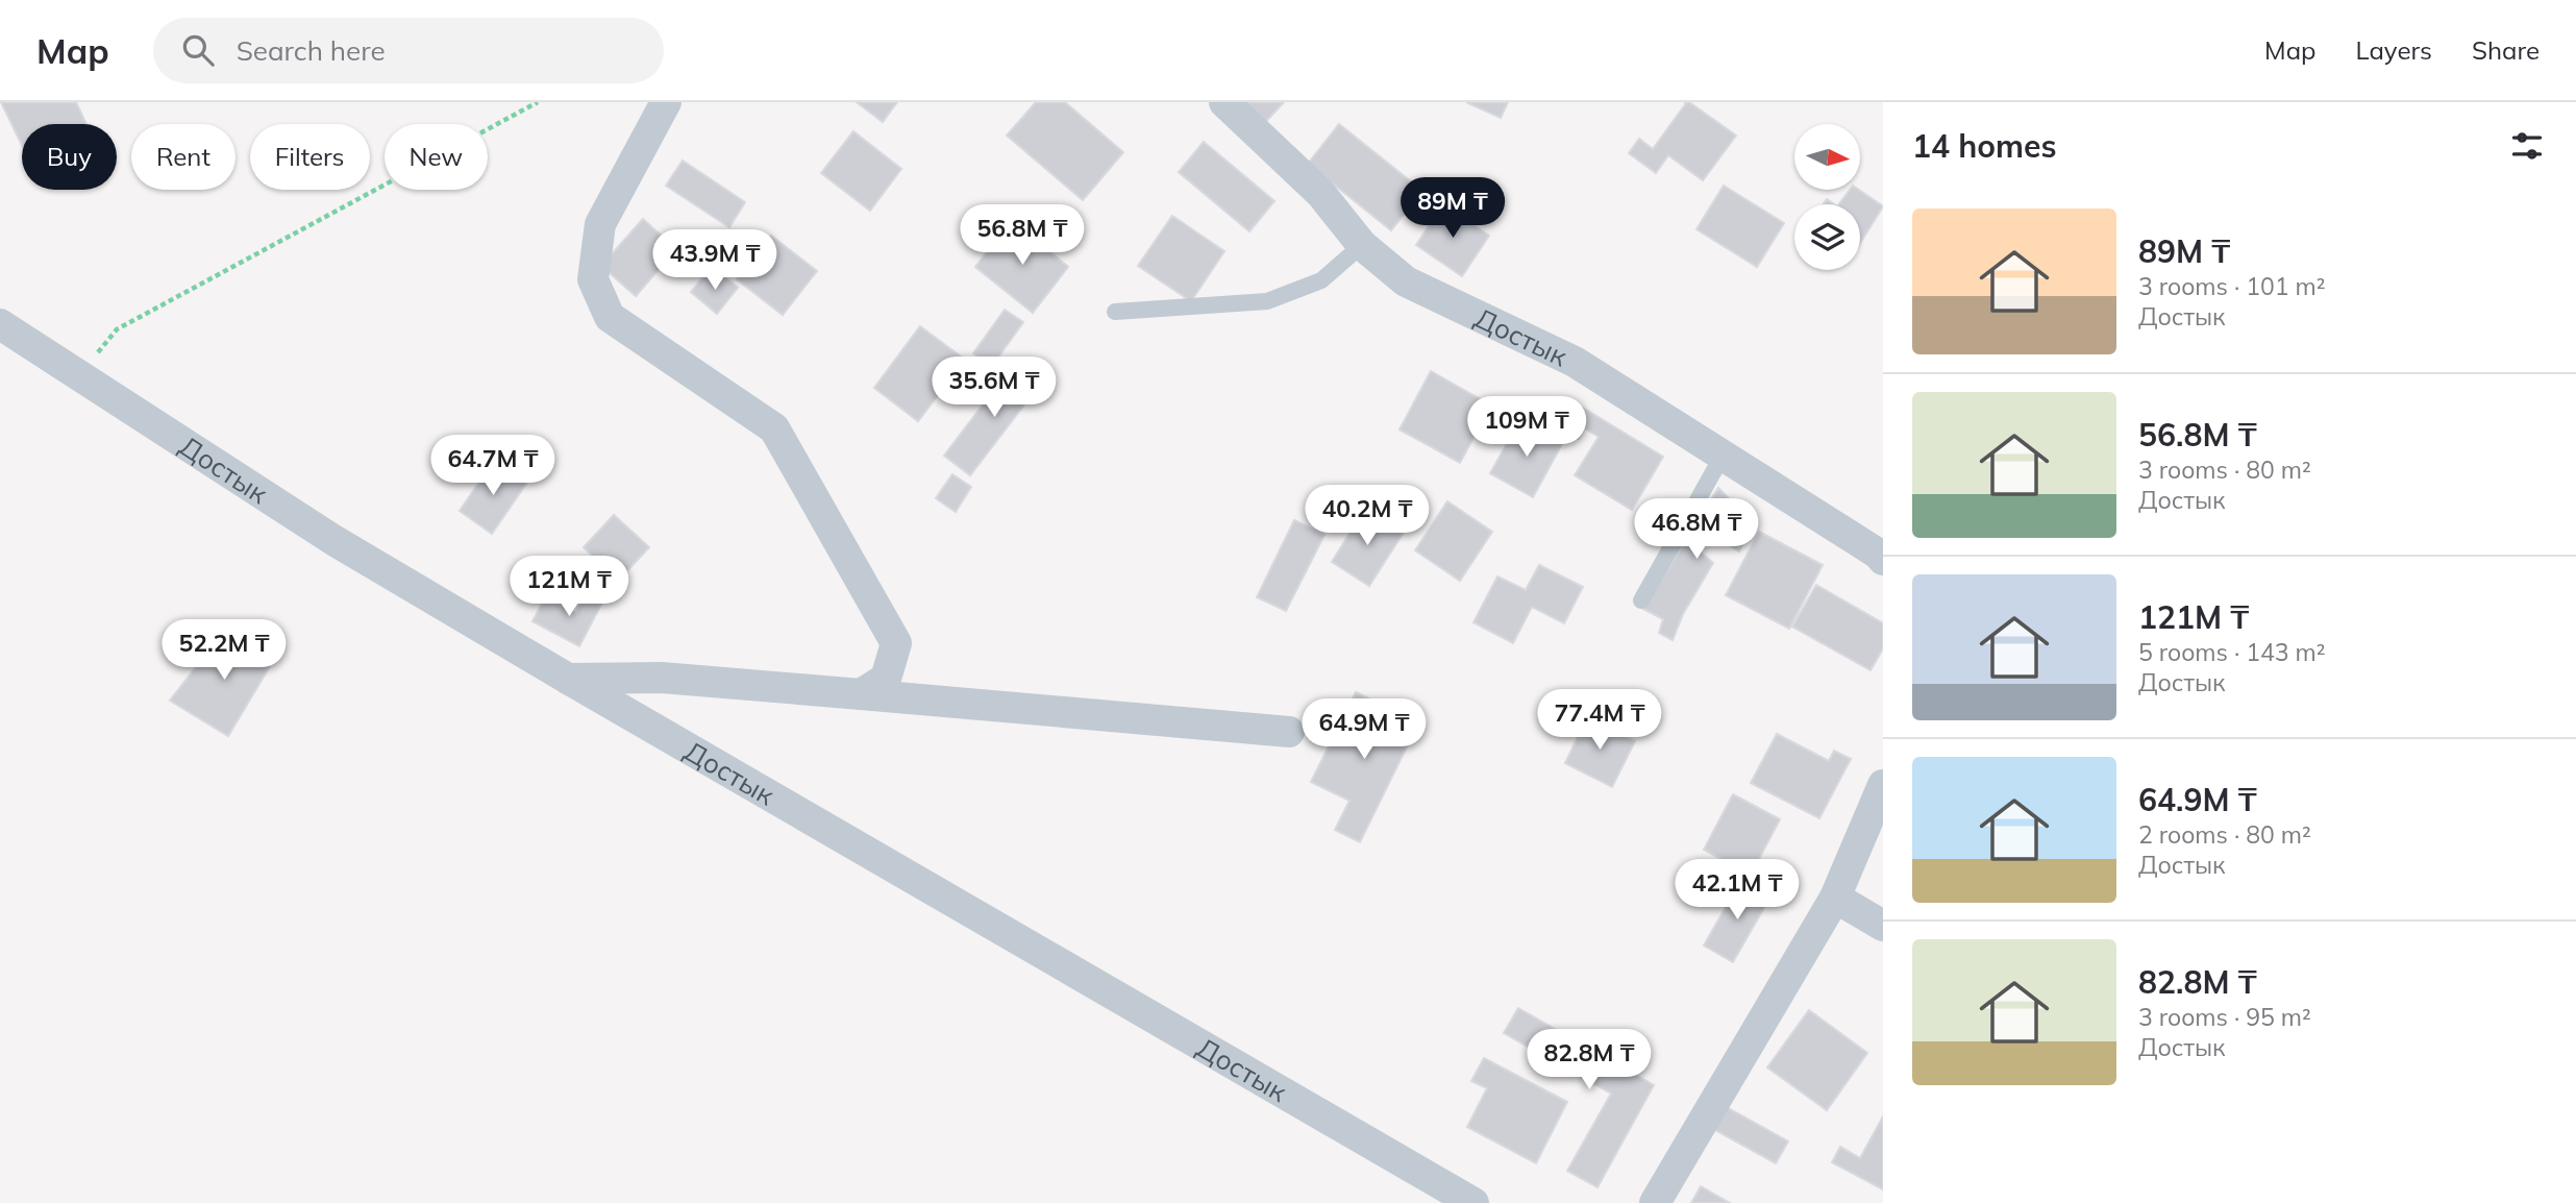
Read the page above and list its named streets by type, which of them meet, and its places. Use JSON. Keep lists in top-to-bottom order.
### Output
{
  "streets": {
    "street": ["Достык"]
  },
  "north": "right",
  "page": {
    "header": "Map",
    "search": "Search here",
    "nav": ["Map", "Layers", "Share"],
    "heading": "14 homes",
    "chip": [
      "Buy",
      "Rent",
      "Filters",
      "New"
    ],
    "price": [
      "89M ₸",
      "56.8M ₸",
      "43.9M ₸",
      "35.6M ₸",
      "109M ₸",
      "64.7M ₸",
      "40.2M ₸",
      "46.8M ₸",
      "121M ₸",
      "52.2M ₸",
      "77.4M ₸",
      "64.9M ₸",
      "42.1M ₸",
      "82.8M ₸"
    ],
    "list": [
      {
        "name": "89M ₸",
        "note": "3 rooms · 101 m² · Достык"
      },
      {
        "name": "56.8M ₸",
        "note": "3 rooms · 80 m² · Достык"
      },
      {
        "name": "121M ₸",
        "note": "5 rooms · 143 m² · Достык"
      },
      {
        "name": "64.9M ₸",
        "note": "2 rooms · 80 m² · Достык"
      },
      {
        "name": "82.8M ₸",
        "note": "3 rooms · 95 m² · Достык"
      }
    ]
  }
}
